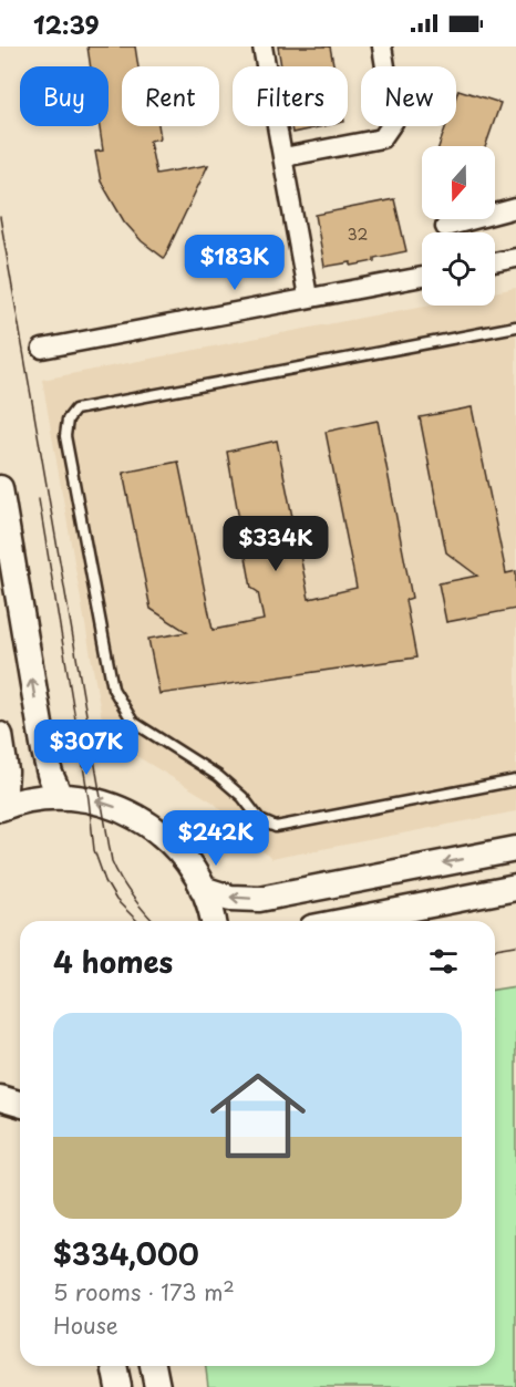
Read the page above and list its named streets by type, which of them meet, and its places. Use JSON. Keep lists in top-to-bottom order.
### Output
{
  "house_numbers": ["32"],
  "north": "bottom",
  "page": {
    "status": "12:39",
    "chip": [
      "Buy",
      "Rent",
      "Filters",
      "New"
    ],
    "price": [
      "$183K",
      "$334K",
      "$307K",
      "$242K"
    ],
    "heading": "4 homes",
    "list": [
      {
        "name": "$334,000",
        "note": "5 rooms · 173 m² · House"
      }
    ]
  }
}
